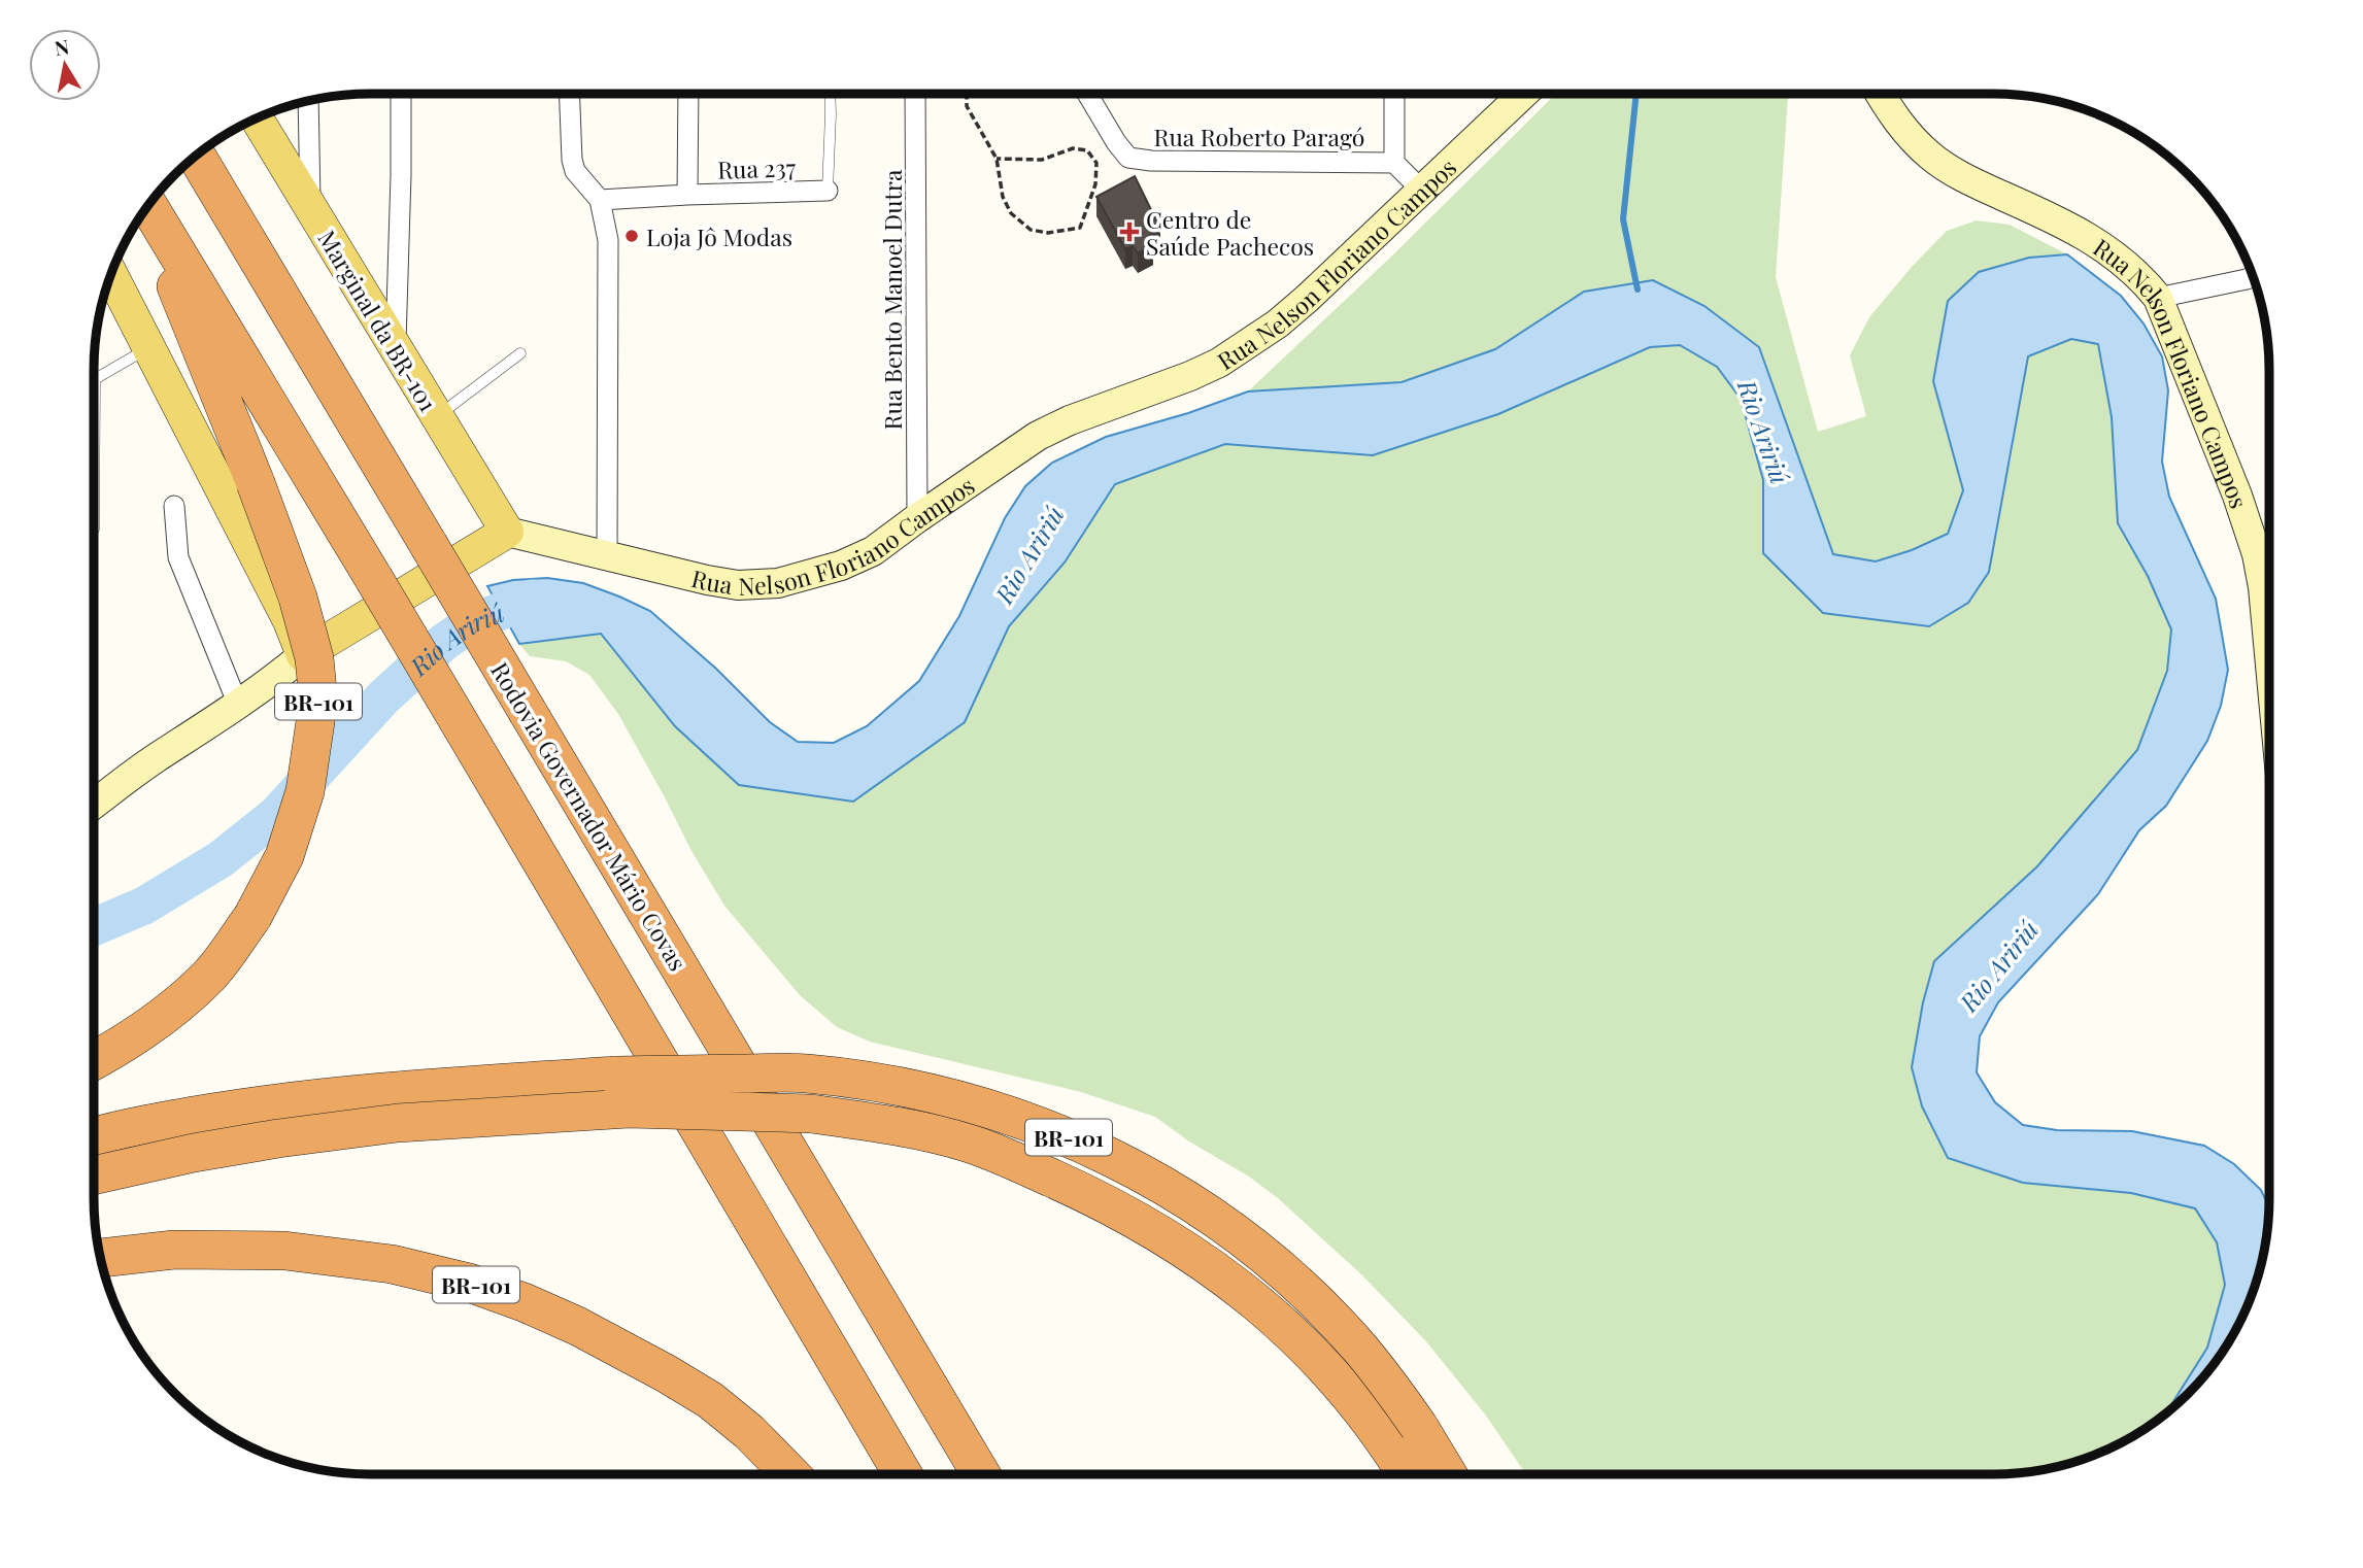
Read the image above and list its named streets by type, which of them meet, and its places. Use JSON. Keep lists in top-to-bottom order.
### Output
{
  "streets": {
    "highway": ["BR-101", "Rodovia Governador Mário Covas"],
    "main road": ["Rua Nelson Floriano Campos", "Marginal da BR-101"],
    "street": ["Rua Roberto Paragó", "Rua 237", "Rua Bento Manoel Dutra"]
  },
  "crossings": [
    ["Rua Nelson Floriano Campos", "Rua Bento Manoel Dutra"],
    ["Rua Nelson Floriano Campos", "Marginal da BR-101"]
  ],
  "water": ["Rio Aririú"],
  "places": {
    "health": ["Centro de Saúde Pachecos"],
    "other": ["Loja Jô Modas"]
  },
  "north": "top"
}
